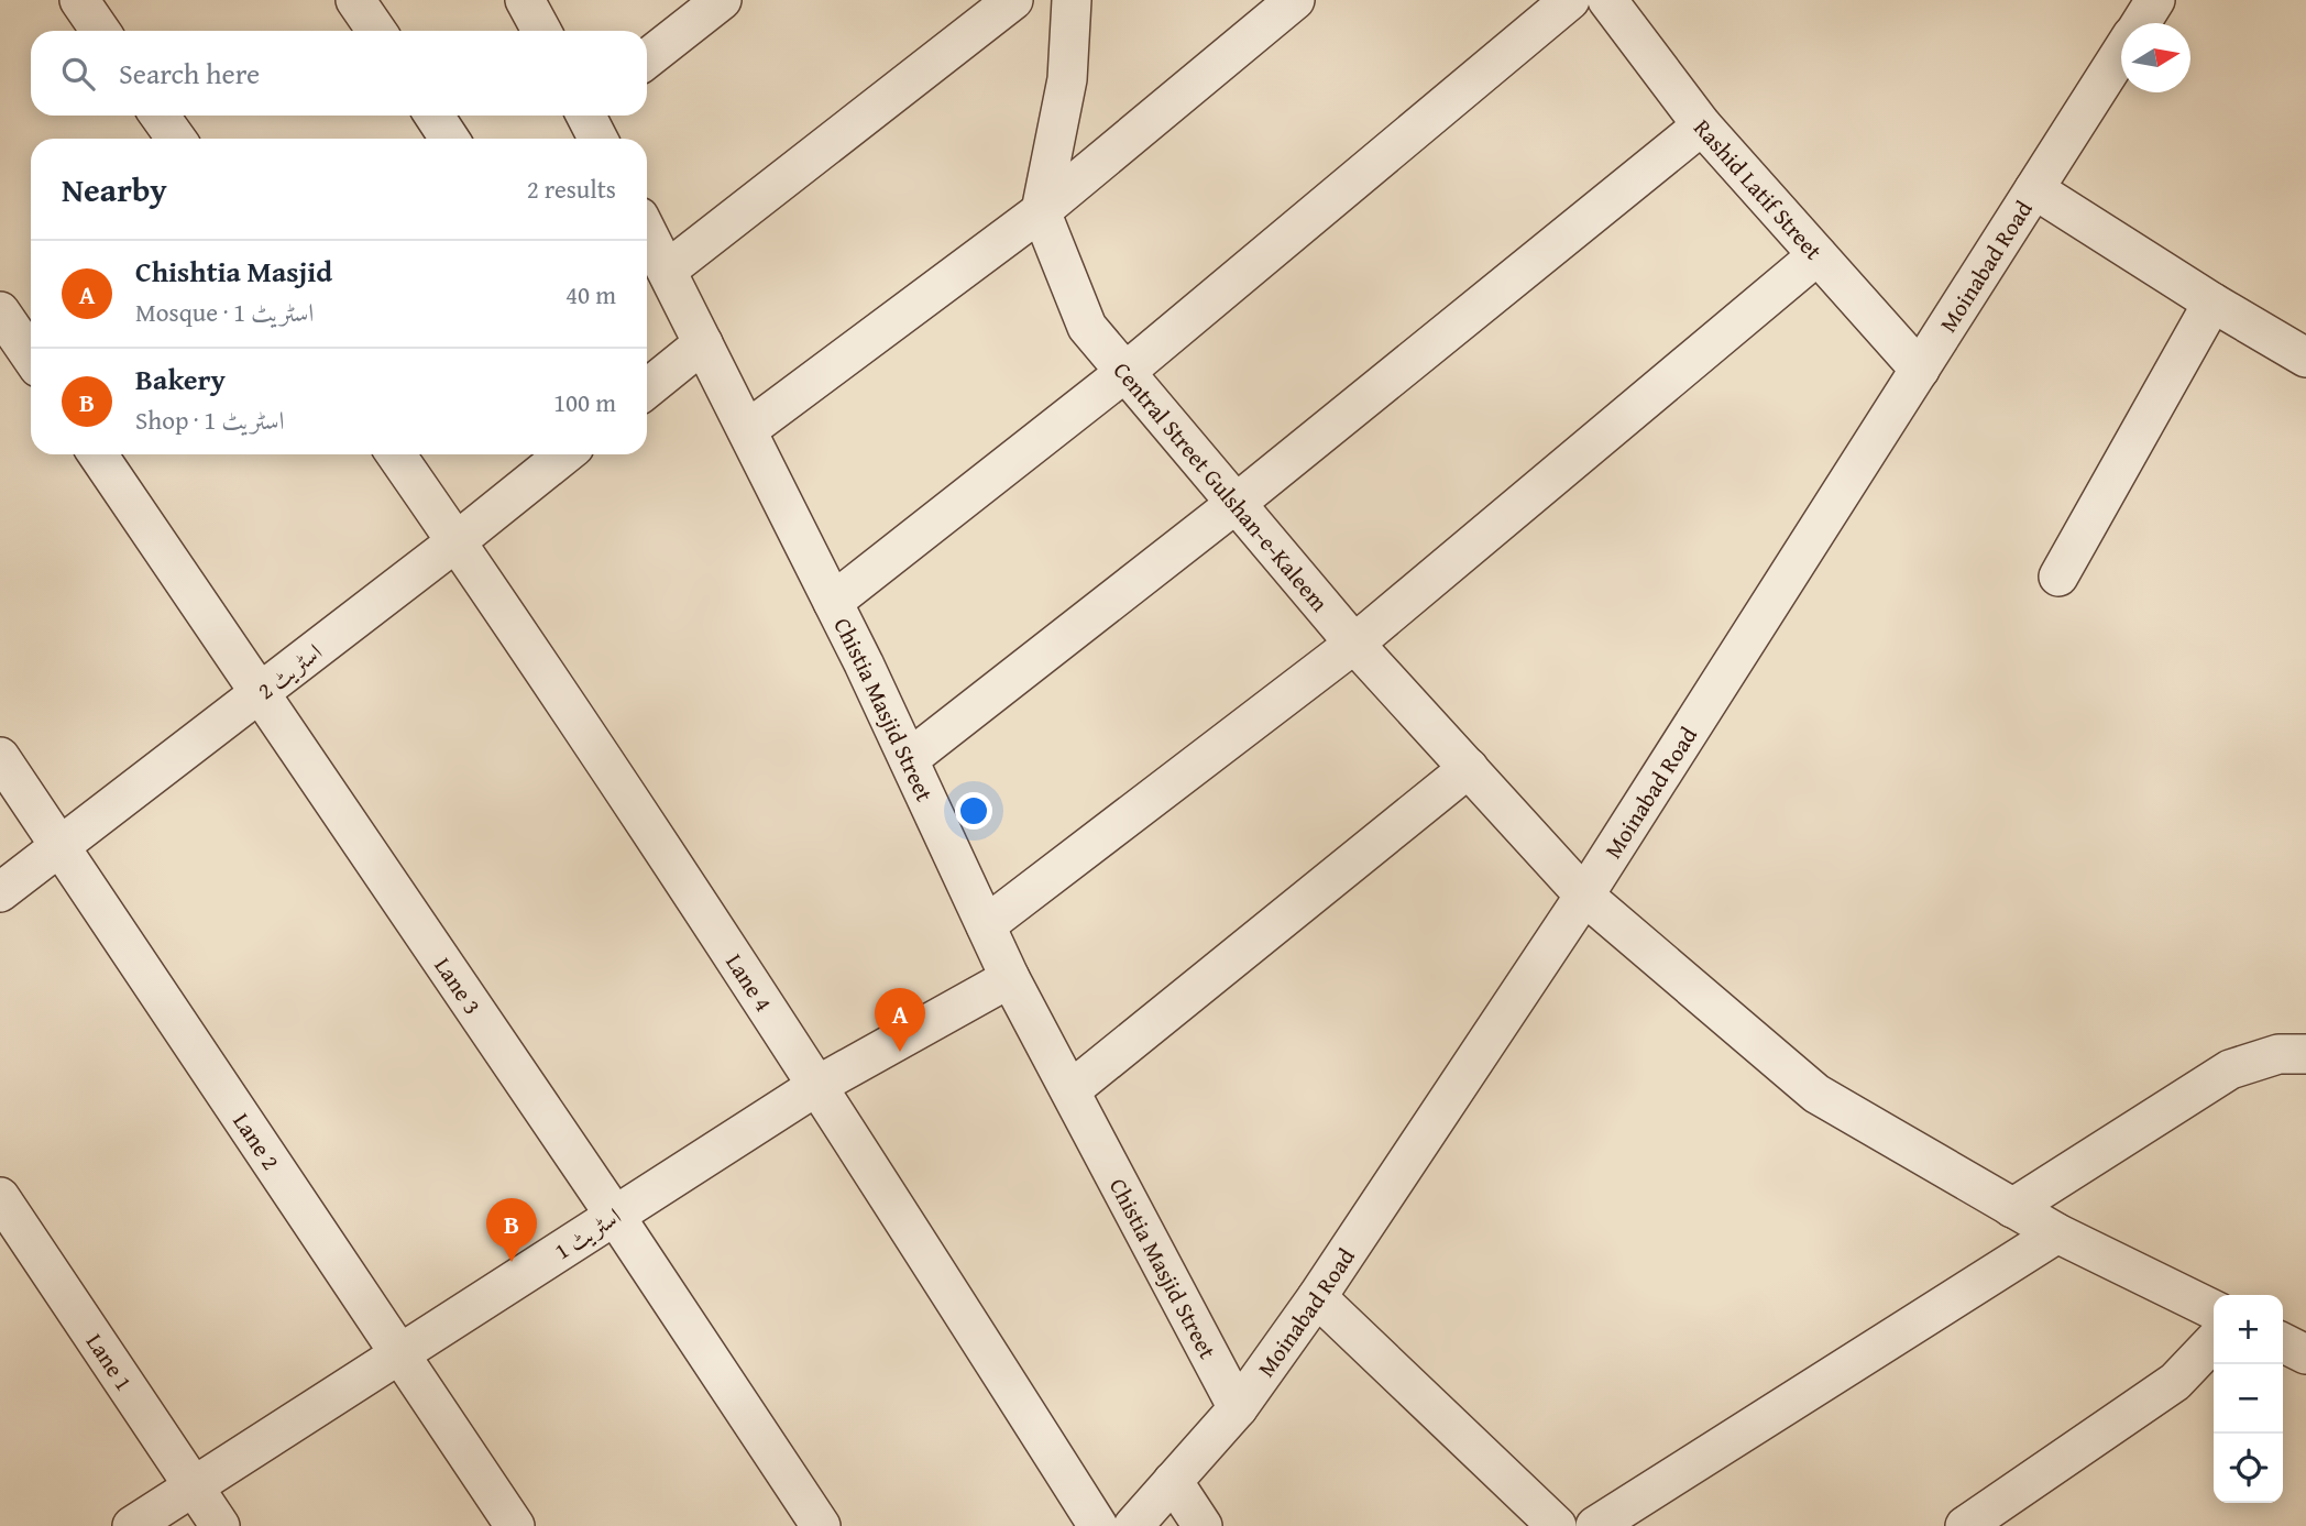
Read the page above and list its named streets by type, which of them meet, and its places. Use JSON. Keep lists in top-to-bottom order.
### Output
{
  "streets": {
    "street": [
      "Rashid Latif Street",
      "Moinabad Road",
      "Central Street Gulshan-e-Kaleem",
      "اسٹریٹ 2",
      "Chistia Masjid Street",
      "Lane 4",
      "Lane 3",
      "Lane 2",
      "اسٹریٹ 1",
      "Lane 1"
    ]
  },
  "crossings": [
    ["Rashid Latif Street", "Moinabad Road"],
    ["Moinabad Road", "Central Street Gulshan-e-Kaleem"],
    ["Moinabad Road", "Chistia Masjid Street"],
    ["اسٹریٹ 2", "Lane 4"],
    ["اسٹریٹ 2", "Lane 3"],
    ["اسٹریٹ 2", "Lane 2"],
    ["Chistia Masjid Street", "اسٹریٹ 1"],
    ["Lane 4", "اسٹریٹ 1"],
    ["Lane 3", "اسٹریٹ 1"],
    ["Lane 2", "اسٹریٹ 1"],
    ["اسٹریٹ 1", "Lane 1"]
  ],
  "north": "right",
  "page": {
    "search": "Search here",
    "heading": ["Nearby", "2 results"],
    "list": [
      {
        "mark": "A",
        "name": "Chishtia Masjid",
        "note": "Mosque · اسٹریٹ 1",
        "value": "40 m"
      },
      {
        "mark": "B",
        "name": "Bakery",
        "note": "Shop · اسٹریٹ 1",
        "value": "100 m"
      }
    ],
    "pins": ["A", "B"],
    "map_buttons": ["+", "−"]
  }
}
